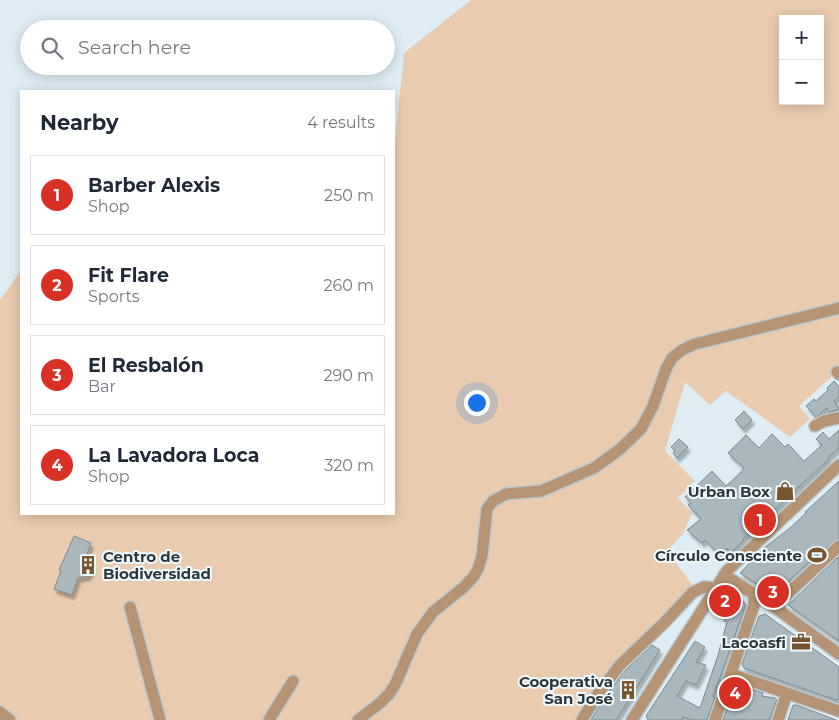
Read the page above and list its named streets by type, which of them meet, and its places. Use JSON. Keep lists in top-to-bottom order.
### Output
{
  "places": {
    "shop": ["Urban Box"],
    "sports": ["Círculo Consciente"],
    "building": ["Centro de Biodiversidad", "Cooperativa San José"],
    "office": ["Lacoasfi"]
  },
  "page": {
    "map_buttons": ["+", "−"],
    "search": "Search here",
    "heading": ["Nearby", "4 results"],
    "list": [
      {
        "mark": "1",
        "name": "Barber Alexis",
        "note": "Shop",
        "value": "250 m"
      },
      {
        "mark": "2",
        "name": "Fit Flare",
        "note": "Sports",
        "value": "260 m"
      },
      {
        "mark": "3",
        "name": "El Resbalón",
        "note": "Bar",
        "value": "290 m"
      },
      {
        "mark": "4",
        "name": "La Lavadora Loca",
        "note": "Shop",
        "value": "320 m"
      }
    ],
    "pins": [
      "1",
      "3",
      "2",
      "4"
    ]
  }
}
